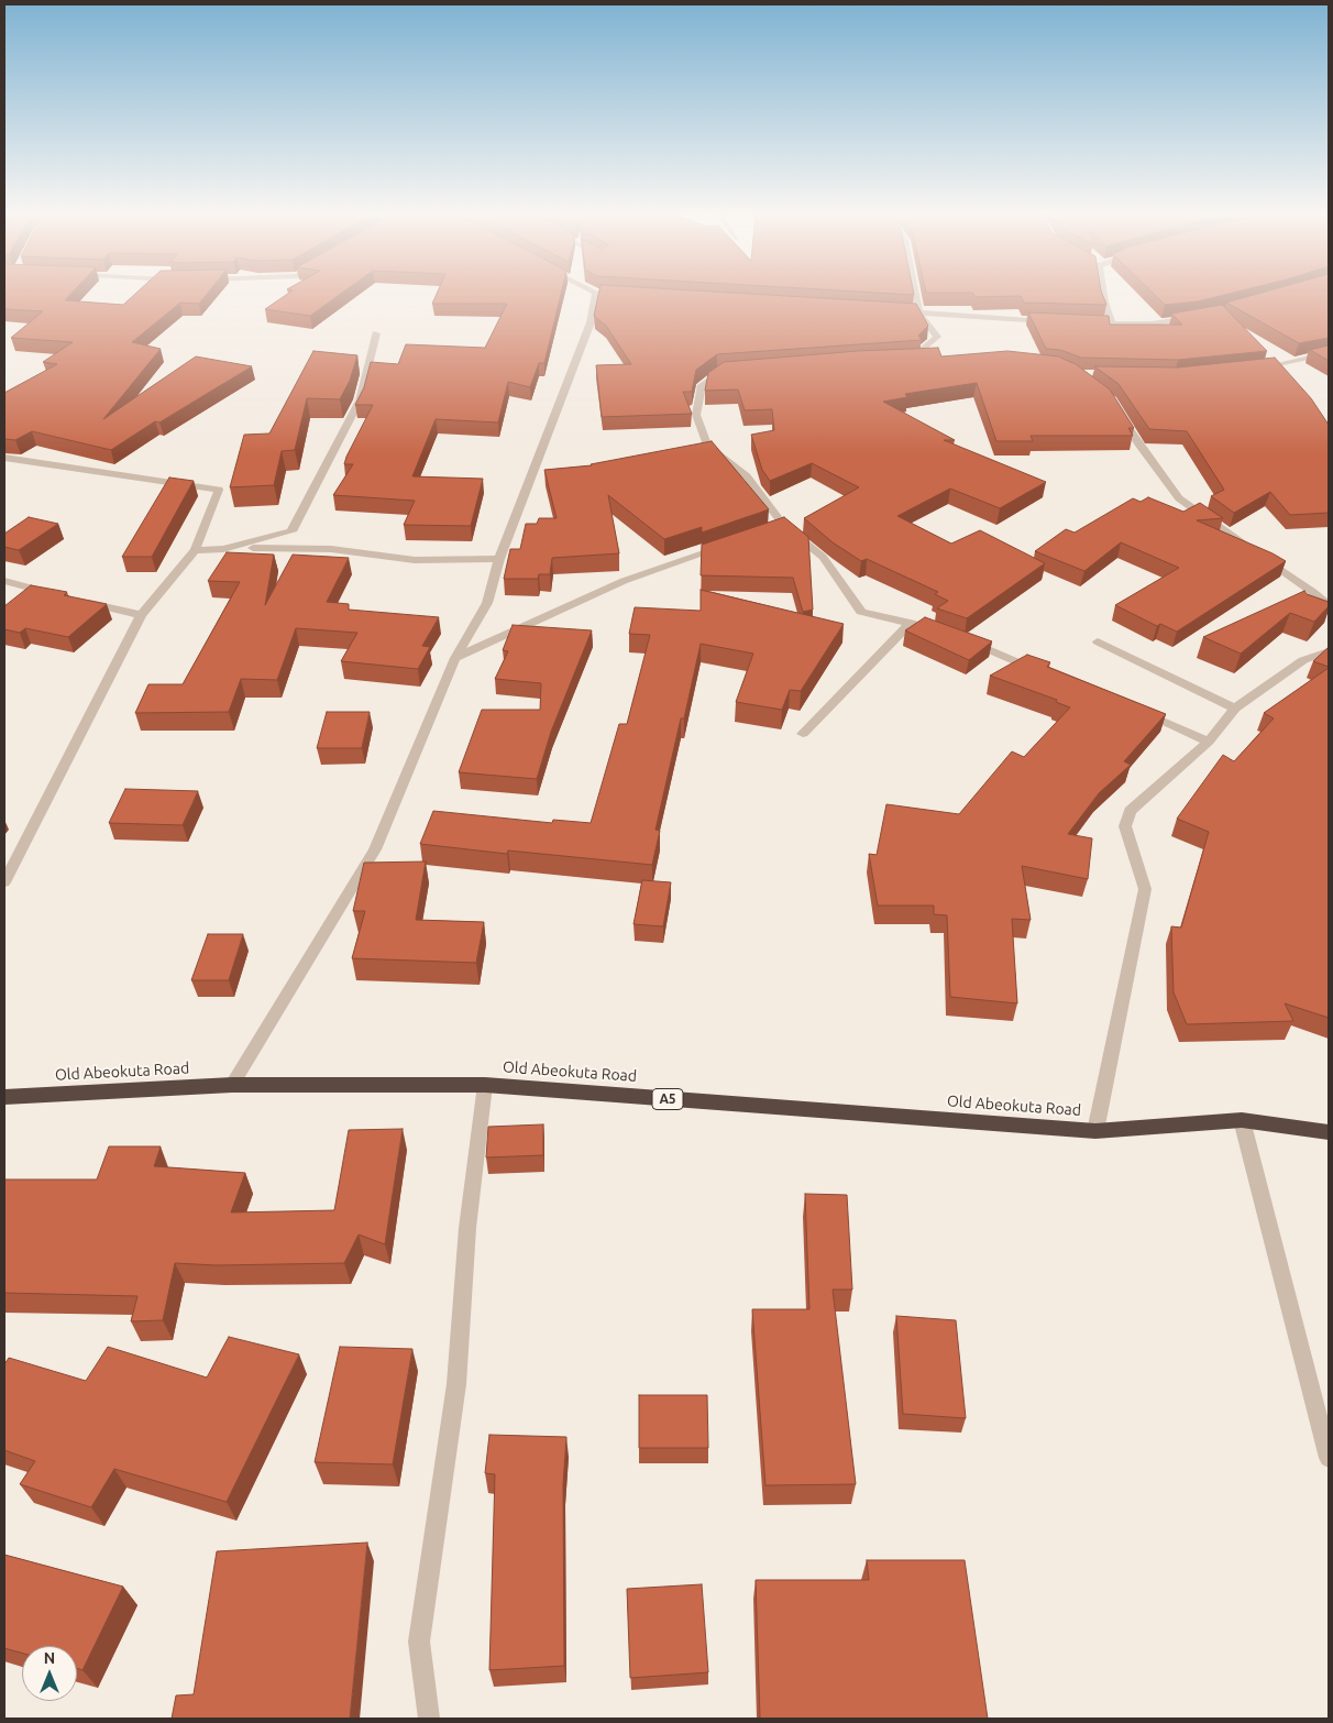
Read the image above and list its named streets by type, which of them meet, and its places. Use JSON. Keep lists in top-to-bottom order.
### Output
{
  "streets": {
    "highway": ["Old Abeokuta Road", "A5"]
  },
  "north": "top"
}
